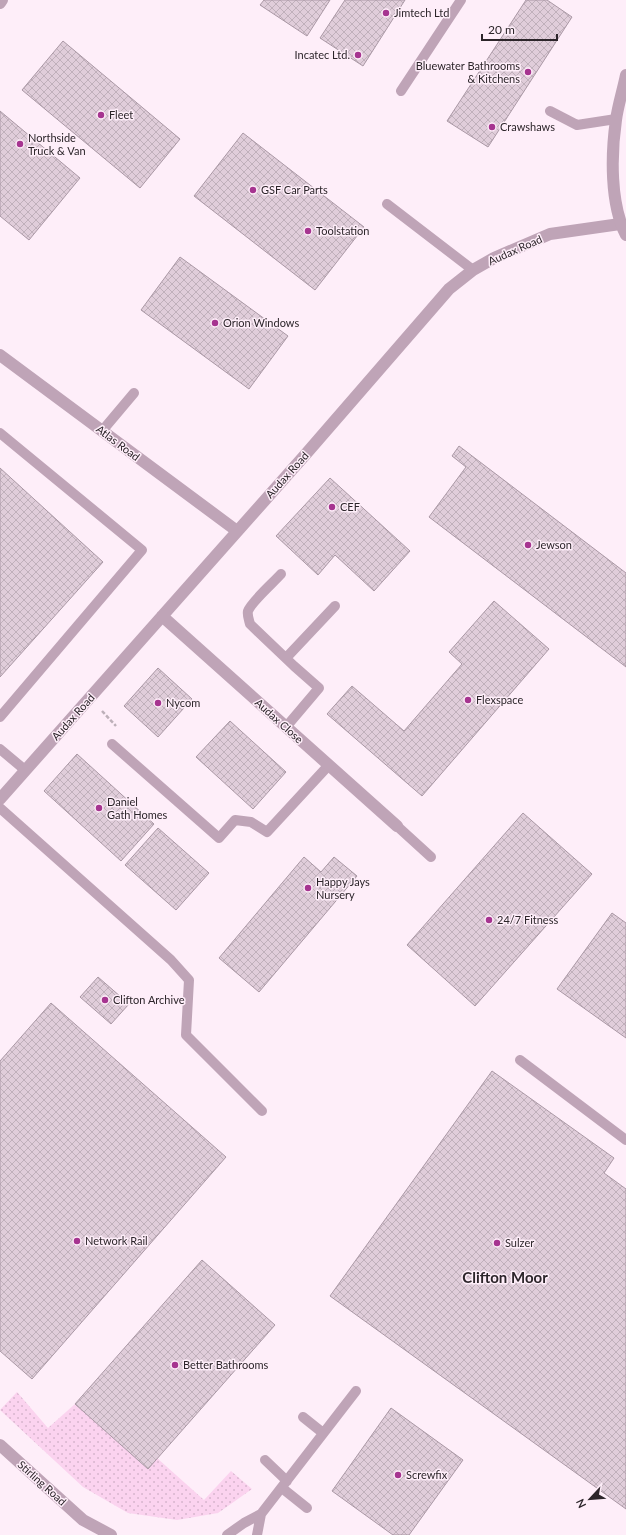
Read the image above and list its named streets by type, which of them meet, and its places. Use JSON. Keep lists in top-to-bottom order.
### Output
{
  "streets": {
    "street": [
      "Audax Road",
      "Atlas Road",
      "Audax Close",
      "Stirling Road"
    ]
  },
  "crossings": [
    ["Audax Road", "Atlas Road"],
    ["Audax Road", "Audax Close"]
  ],
  "districts": ["Clifton Moor"],
  "places": [
    "Jimtech Ltd",
    "Incatec Ltd.",
    "Bluewater Bathrooms & Kitchens",
    "Fleet",
    "Crawshaws",
    "Northside Truck & Van",
    "GSF Car Parts",
    "Toolstation",
    "Orion Windows",
    "CEF",
    "Jewson",
    "Flexspace",
    "Nycom",
    "Daniel Gath Homes",
    "Happy Jays Nursery",
    "24/7 Fitness",
    "Clifton Archive",
    "Network Rail",
    "Sulzer",
    "Better Bathrooms",
    "Screwfix"
  ],
  "scale_bar": "20 m",
  "north": "bottom left"
}
